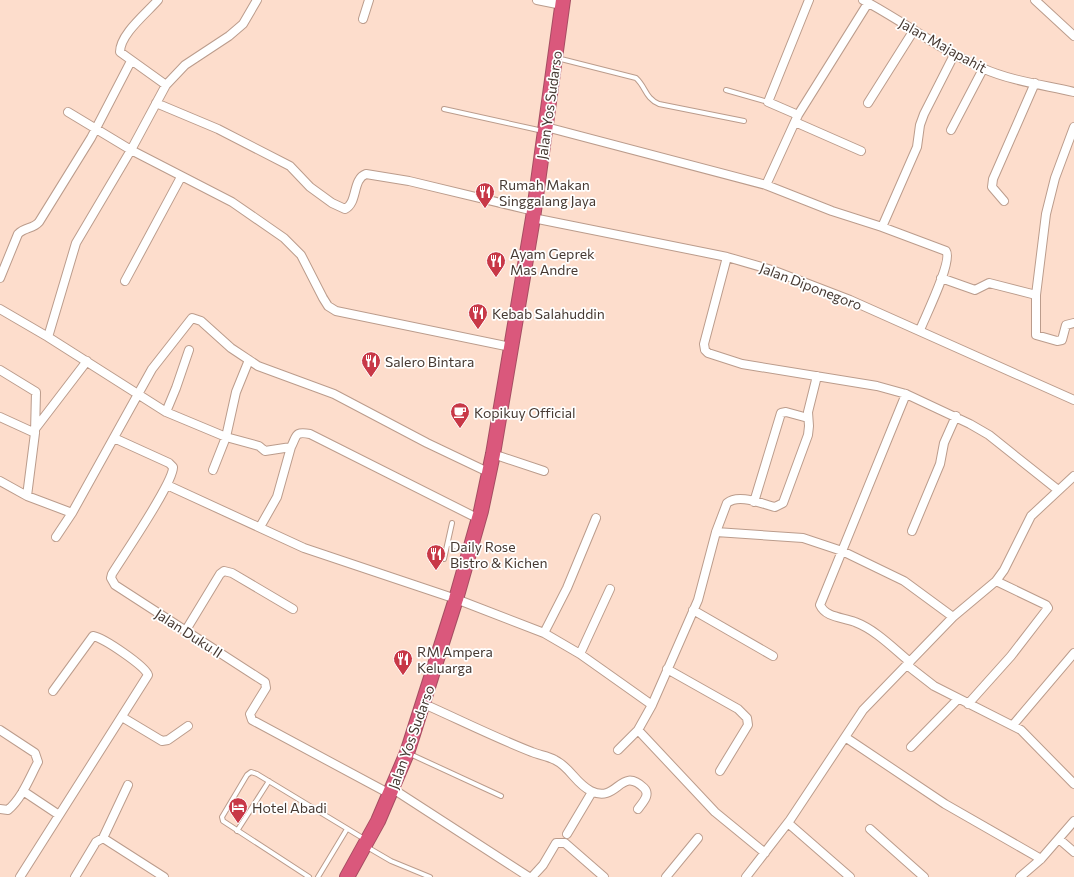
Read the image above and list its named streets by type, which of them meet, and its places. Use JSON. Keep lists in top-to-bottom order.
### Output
{
  "streets": {
    "highway": ["Jalan Yos Sudarso"],
    "street": ["Jalan Majapahit", "Jalan Diponegoro", "Jalan Duku II"]
  },
  "crossings": [
    ["Jalan Yos Sudarso", "Jalan Diponegoro"],
    ["Jalan Yos Sudarso", "Jalan Duku II"]
  ],
  "places": {
    "restaurant": [
      "Rumah Makan Singgalang Jaya",
      "Ayam Geprek Mas Andre",
      "Kebab Salahuddin",
      "Salero Bintara",
      "Daily Rose Bistro & Kichen",
      "RM Ampera Keluarga"
    ],
    "cafe": ["Kopikuy Official"],
    "hotel": ["Hotel Abadi"]
  }
}
